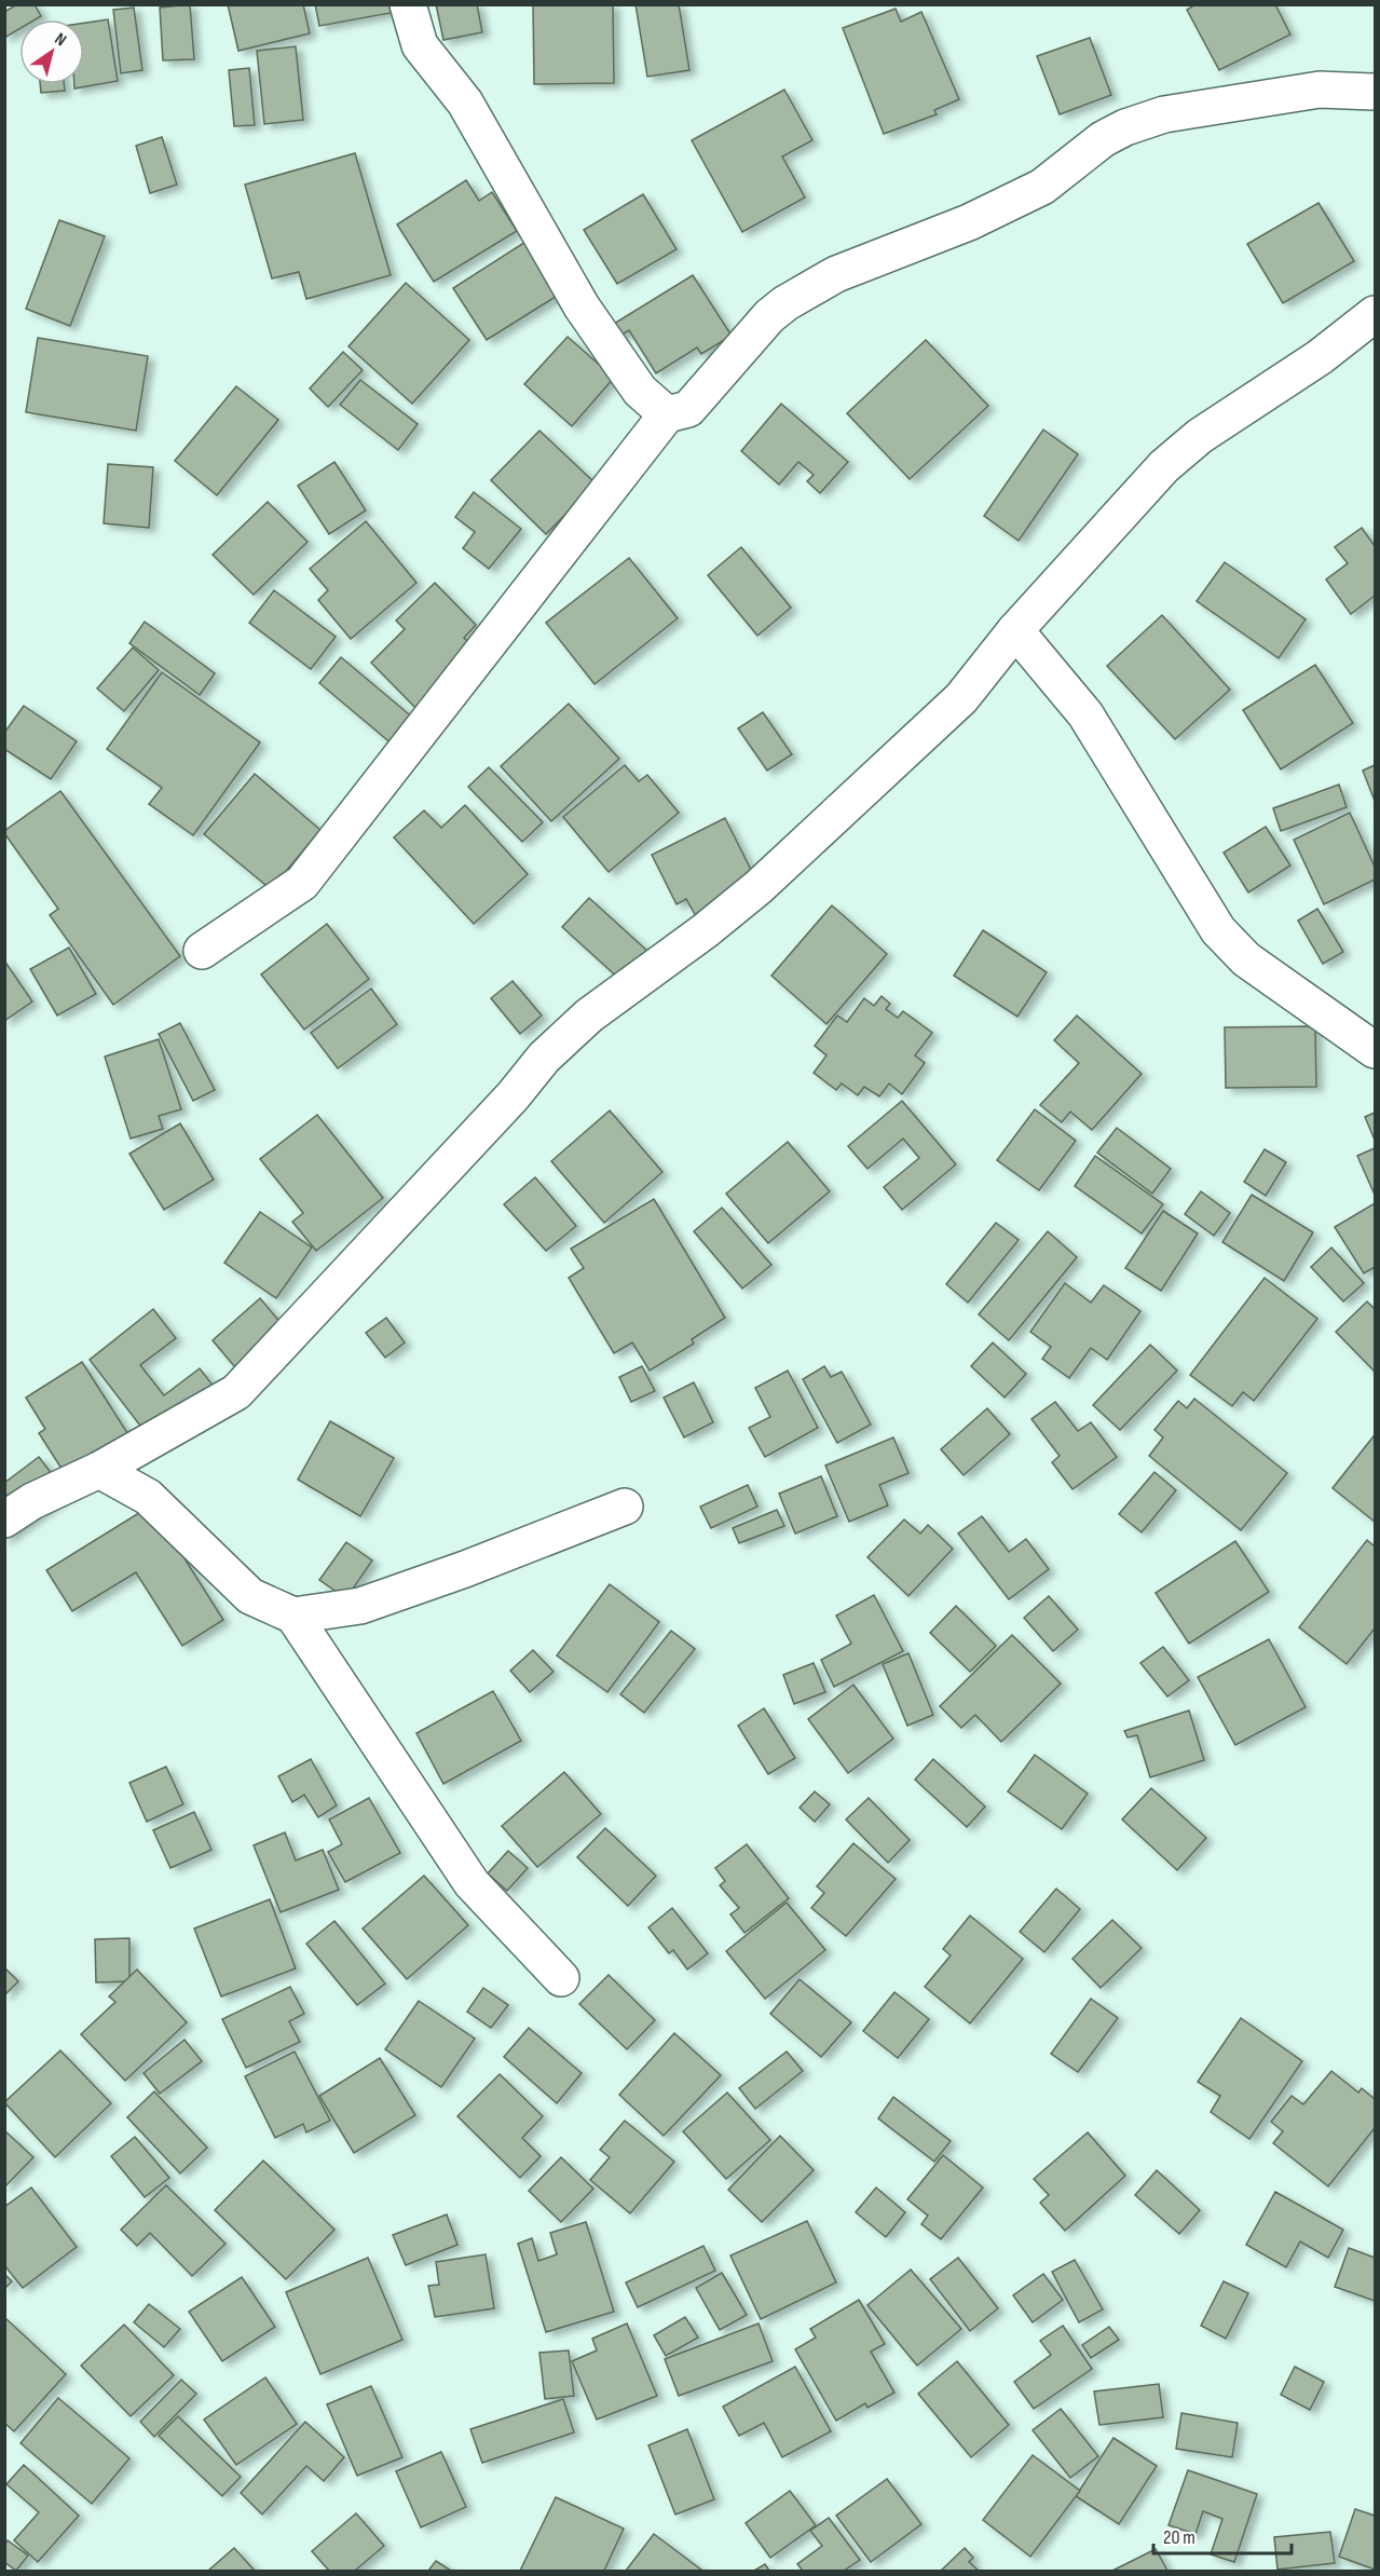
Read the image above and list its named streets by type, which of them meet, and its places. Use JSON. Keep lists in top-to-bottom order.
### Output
{
  "scale_bar": "20 m",
  "north": "top right"
}
